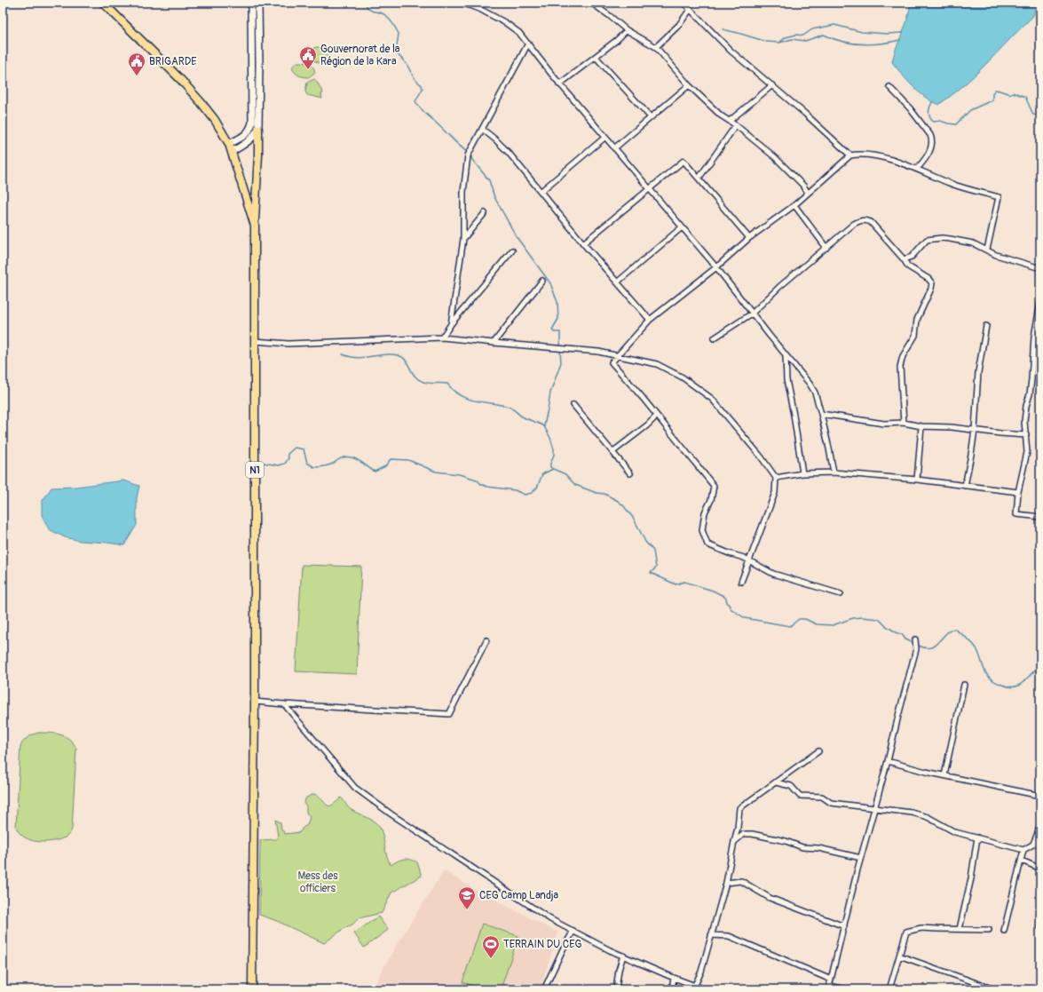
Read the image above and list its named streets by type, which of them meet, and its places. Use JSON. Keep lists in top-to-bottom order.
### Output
{
  "streets": {
    "highway": ["N1"]
  },
  "parks": ["Mess des officiers"],
  "places": {
    "public building": ["Gouvernorat de la Région de la Kara", "BRIGARDE"],
    "school or university": ["CEG Camp Landja"],
    "sports": ["TERRAIN DU CEG"]
  }
}
